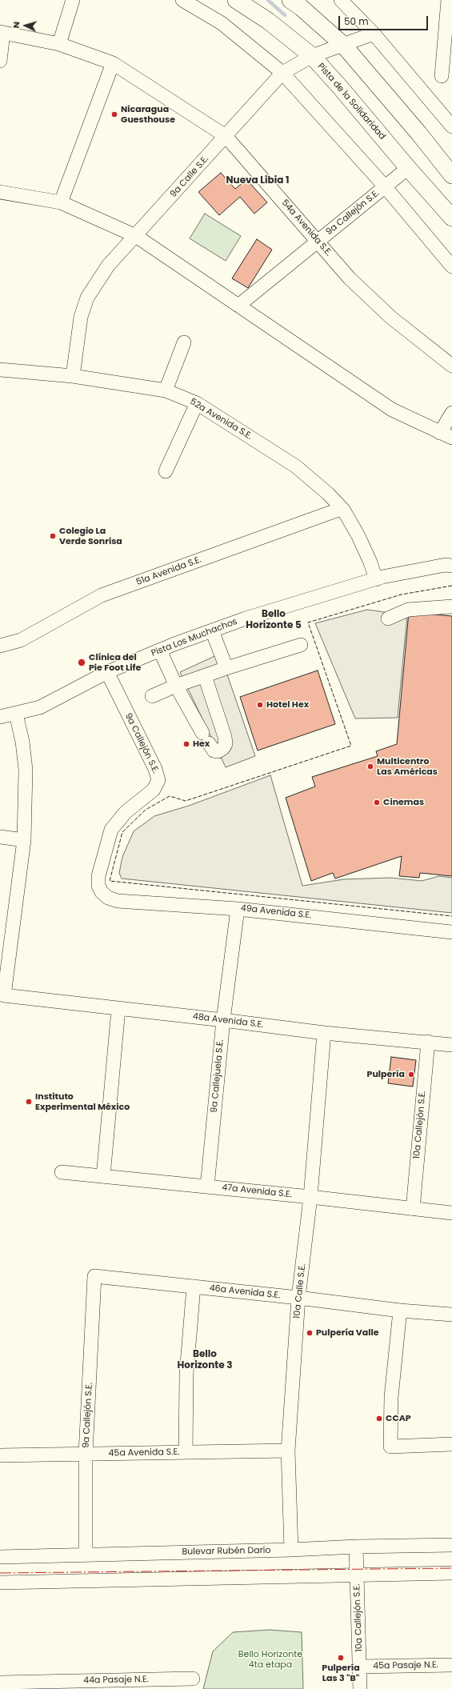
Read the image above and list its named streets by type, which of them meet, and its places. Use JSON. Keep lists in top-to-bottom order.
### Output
{
  "streets": {
    "main road": ["Pista de la Solidaridad"],
    "street": [
      "9a Calle S.E.",
      "9a Callejón S.E.",
      "54a Avenida S.E.",
      "52a Avenida S.E.",
      "51a Avenida S.E.",
      "Pista Los Muchachos",
      "49a Avenida S.E.",
      "48a Avenida S.E.",
      "9a Callejuela S.E.",
      "10a Callejón S.E.",
      "47a Avenida S.E.",
      "10a Calle S.E.",
      "46a Avenida S.E.",
      "45a Avenida S.E.",
      "Bulevar Rubén Darío",
      "45a Pasaje N.E.",
      "44a Pasaje N.E."
    ]
  },
  "crossings": [
    ["Pista de la Solidaridad", "9a Calle S.E."],
    ["Pista de la Solidaridad", "9a Callejón S.E."],
    ["9a Calle S.E.", "54a Avenida S.E."],
    ["9a Calle S.E.", "52a Avenida S.E."],
    ["9a Callejón S.E.", "54a Avenida S.E."],
    ["9a Callejón S.E.", "Pista Los Muchachos"],
    ["9a Callejón S.E.", "49a Avenida S.E."],
    ["9a Callejón S.E.", "46a Avenida S.E."],
    ["9a Callejón S.E.", "45a Avenida S.E."],
    ["9a Callejón S.E.", "Bulevar Rubén Darío"],
    ["52a Avenida S.E.", "51a Avenida S.E."],
    ["49a Avenida S.E.", "9a Callejuela S.E."],
    ["48a Avenida S.E.", "9a Callejuela S.E."],
    ["48a Avenida S.E.", "10a Callejón S.E."],
    ["48a Avenida S.E.", "10a Calle S.E."],
    ["9a Callejuela S.E.", "47a Avenida S.E."],
    ["10a Callejón S.E.", "47a Avenida S.E."],
    ["10a Callejón S.E.", "Bulevar Rubén Darío"],
    ["10a Callejón S.E.", "45a Pasaje N.E."],
    ["47a Avenida S.E.", "10a Calle S.E."],
    ["10a Calle S.E.", "46a Avenida S.E."],
    ["10a Calle S.E.", "45a Avenida S.E."],
    ["10a Calle S.E.", "Bulevar Rubén Darío"]
  ],
  "districts": ["Nueva Libia 1", "Bello Horizonte 5", "Bello Horizonte 3"],
  "parks": ["Bello Horizonte 4ta etapa"],
  "places": [
    "Nicaragua Guesthouse",
    "Colegio La Verde Sonrisa",
    "Clínica del Pie Foot Life",
    "Hotel Hex",
    "Hex",
    "Multicentro Las Américas",
    "Cinemas",
    "Pulpería",
    "Instituto Experimental México",
    "Pulpería Valle",
    "CCAP",
    "Pulpería Las 3 \"B\""
  ],
  "scale_bar": "50 m",
  "north": "left"
}
